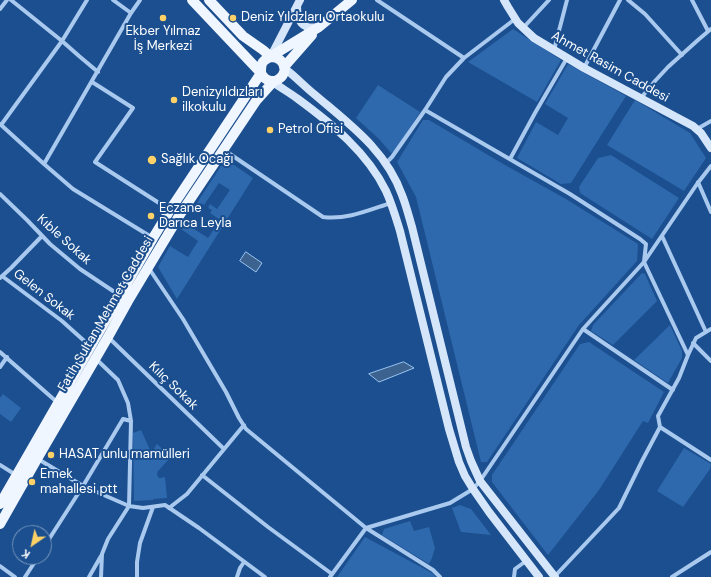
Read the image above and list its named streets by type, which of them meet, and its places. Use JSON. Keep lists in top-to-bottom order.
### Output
{
  "streets": {
    "main road": ["Fatih Sultan Mehmet Caddesi"],
    "street": [
      "Ahmet Rasim Caddesi",
      "Kıble Sokak",
      "Gelen Sokak",
      "Kılıç Sokak"
    ]
  },
  "crossings": [
    ["Kıble Sokak", "Fatih Sultan Mehmet Caddesi"],
    ["Gelen Sokak", "Fatih Sultan Mehmet Caddesi"],
    ["Fatih Sultan Mehmet Caddesi", "Kılıç Sokak"]
  ],
  "places": [
    "Ekber Yılmaz İş Merkezi",
    "Deniz Yıldzları Ortaokulu",
    "Denizyıldızları ilkokulu",
    "Petrol Ofisi",
    "Sağlık Ocağı",
    "Eczane Darıca Leyla",
    "HASAT unlu mamülleri",
    "Emek mahallesi ptt"
  ],
  "north": "bottom left"
}
